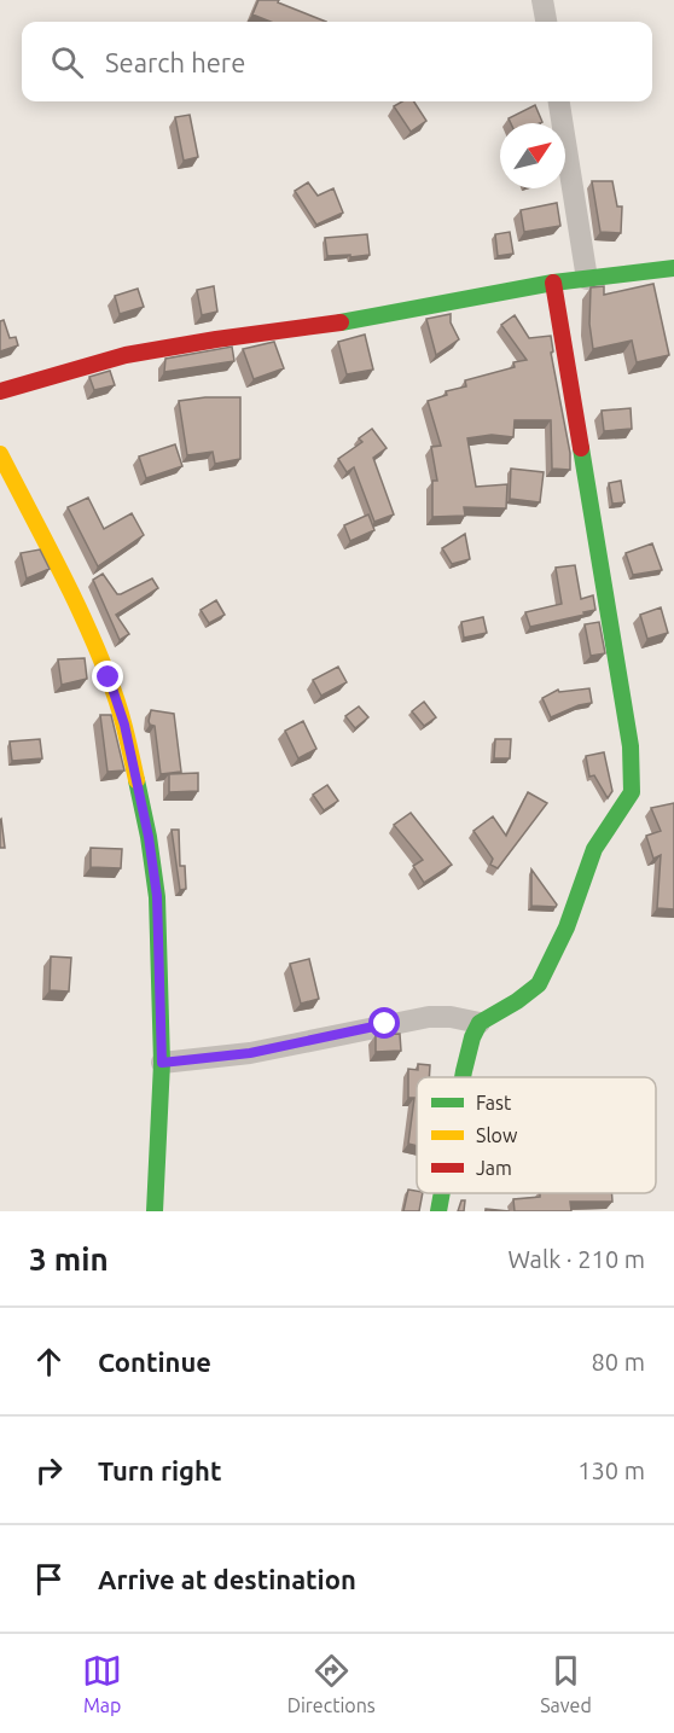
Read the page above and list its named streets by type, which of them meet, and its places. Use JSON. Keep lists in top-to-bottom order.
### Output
{
  "legend": ["Fast", "Slow", "Jam"],
  "north": "top right",
  "page": {
    "search": "Search here",
    "heading": ["3 min", "Walk · 210 m"],
    "list": [
      ["Continue", "80 m"],
      ["Turn right", "130 m"],
      "Arrive at destination"
    ],
    "nav": ["Map", "Directions", "Saved"]
  }
}
